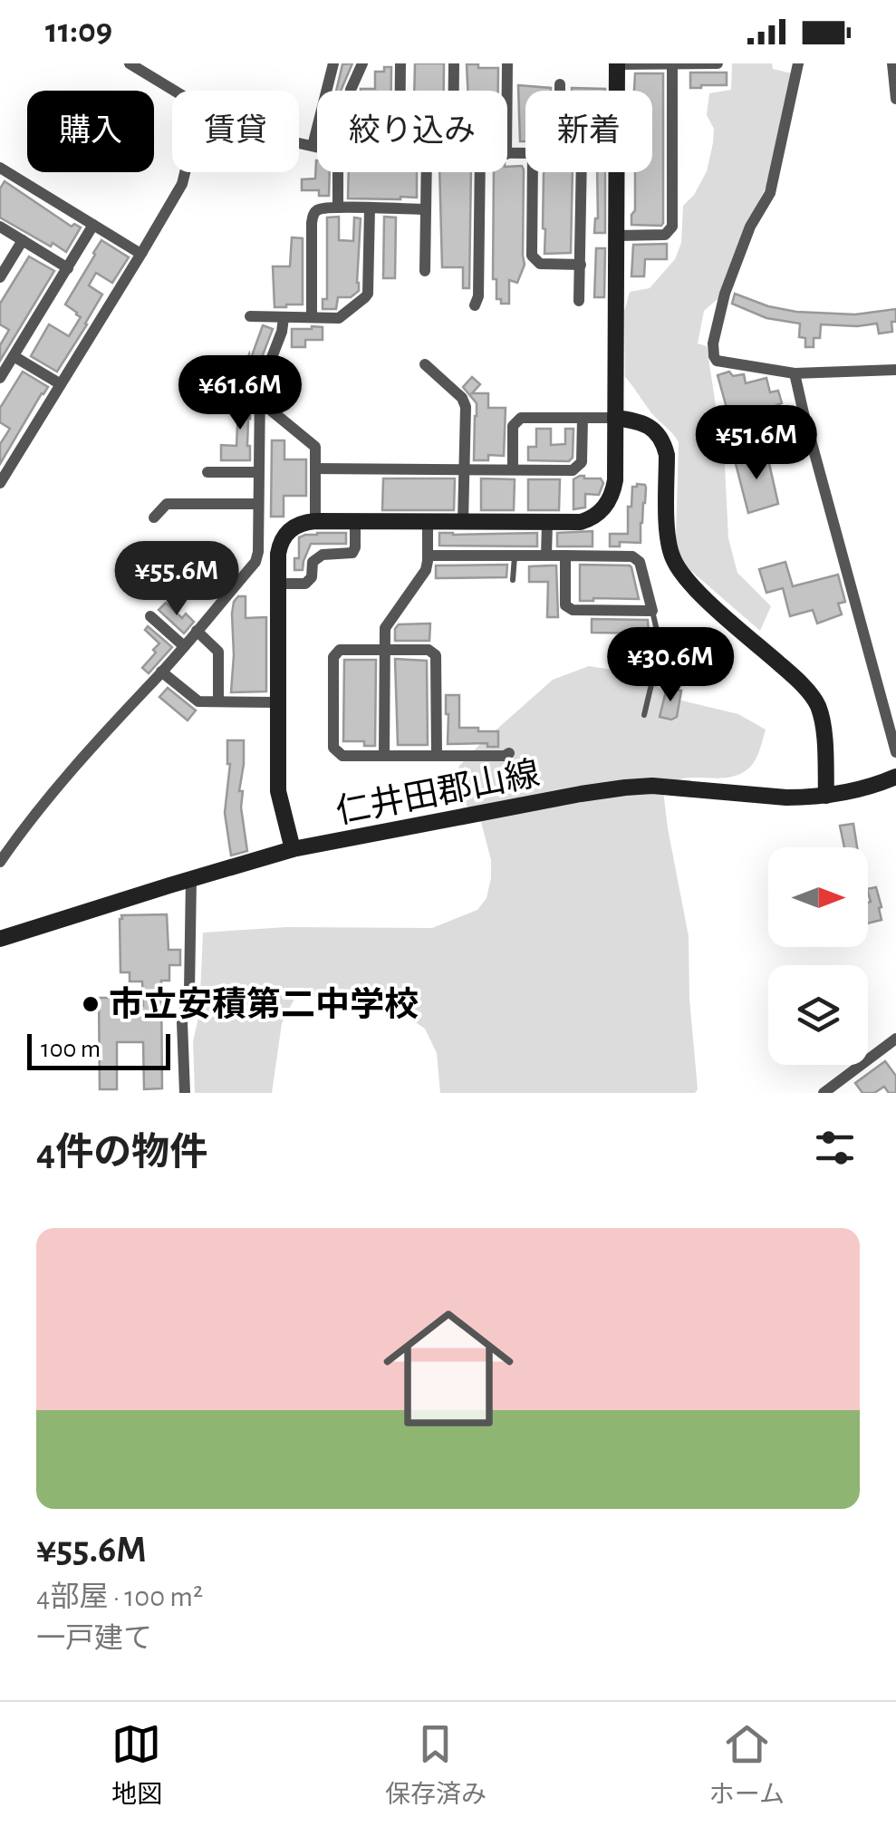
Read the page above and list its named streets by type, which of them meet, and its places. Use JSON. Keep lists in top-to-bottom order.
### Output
{
  "streets": {
    "street": ["仁井田郡山線"]
  },
  "places": ["市立安積第二中学校"],
  "scale_bar": "100 m",
  "north": "right",
  "page": {
    "status": "11:09",
    "chip": [
      "購入",
      "賃貸",
      "絞り込み",
      "新着"
    ],
    "price": [
      "¥61.6M",
      "¥51.6M",
      "¥55.6M",
      "¥30.6M"
    ],
    "scale": "100 m",
    "heading": "4件の物件",
    "list": [
      {
        "name": "¥55.6M",
        "note": "4部屋 · 100 m² · 一戸建て"
      }
    ],
    "tabs": ["地図", "保存済み", "ホーム"]
  }
}
